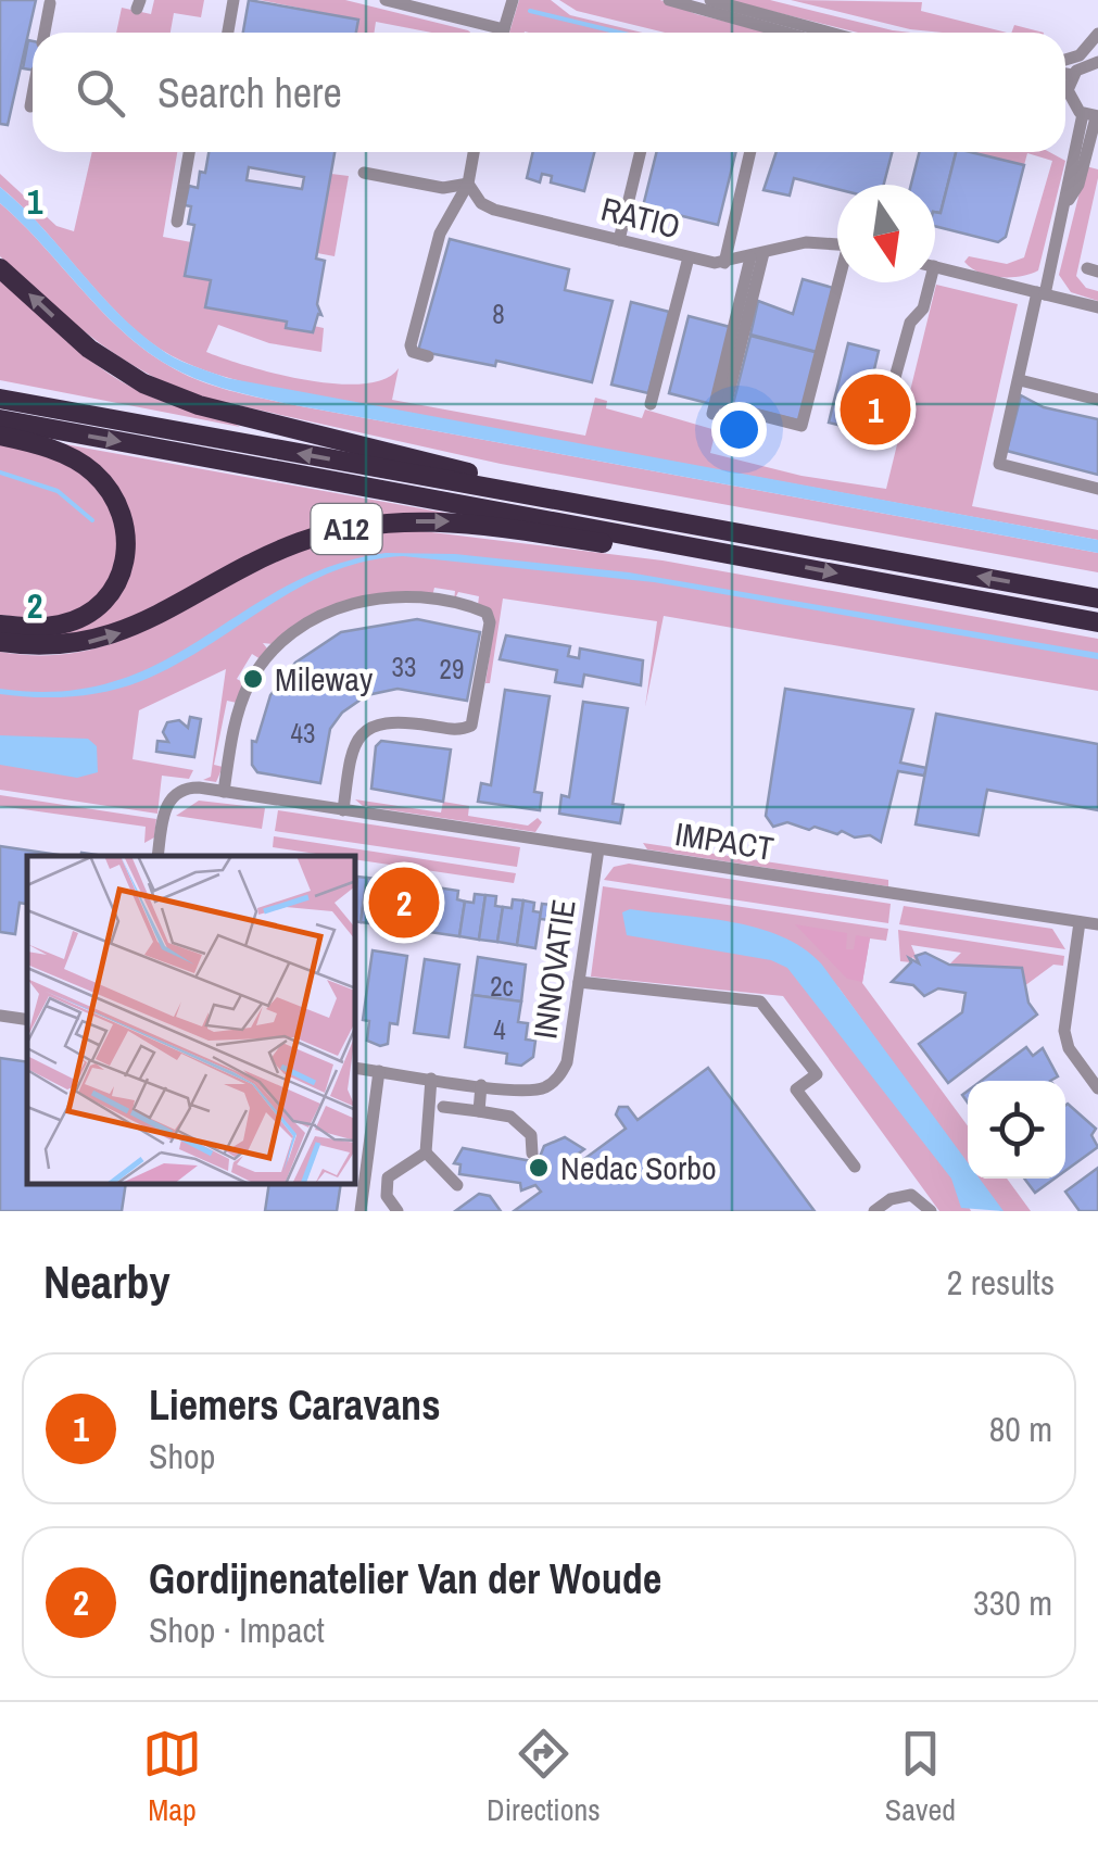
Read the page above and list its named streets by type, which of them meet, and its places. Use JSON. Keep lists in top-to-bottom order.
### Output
{
  "streets": {
    "highway": ["A12"],
    "street": ["RATIO", "IMPACT", "INNOVATIE"]
  },
  "crossings": [
    ["IMPACT", "INNOVATIE"]
  ],
  "places": ["Mileway", "Nedac Sorbo"],
  "house_numbers": [
    "8",
    "33",
    "29",
    "43",
    "2c",
    "4"
  ],
  "north": "bottom",
  "page": {
    "search": "Search here",
    "pins": ["1", "2"],
    "heading": ["Nearby", "2 results"],
    "list": [
      {
        "mark": "1",
        "name": "Liemers Caravans",
        "note": "Shop",
        "value": "80 m"
      },
      {
        "mark": "2",
        "name": "Gordijnenatelier Van der Woude",
        "note": "Shop · Impact",
        "value": "330 m"
      }
    ],
    "nav": ["Map", "Directions", "Saved"]
  },
  "grid": {
    "rows": ["1", "2"]
  }
}
